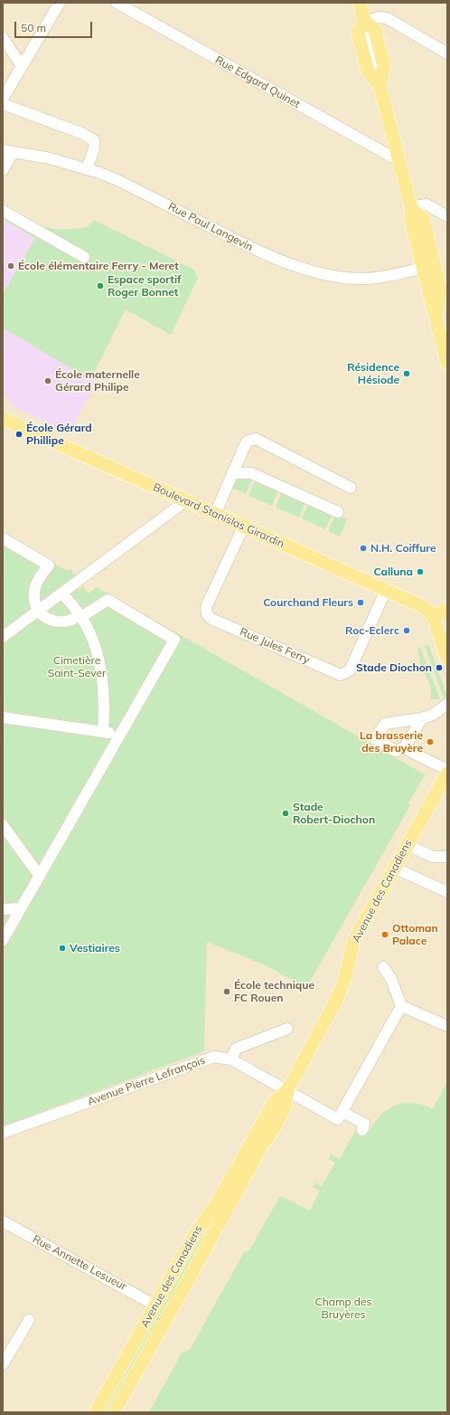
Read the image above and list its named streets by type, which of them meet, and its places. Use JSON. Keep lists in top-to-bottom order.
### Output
{
  "streets": {
    "main road": ["Boulevard Stanislas Girardin", "Avenue des Canadiens"],
    "street": [
      "Rue Edgard Quinet",
      "Rue Paul Langevin",
      "Rue Jules Ferry",
      "Avenue Pierre Lefrançois",
      "Rue Annette Lesueur"
    ]
  },
  "crossings": [
    ["Boulevard Stanislas Girardin", "Rue Jules Ferry"],
    ["Avenue des Canadiens", "Avenue Pierre Lefrançois"],
    ["Avenue des Canadiens", "Rue Annette Lesueur"]
  ],
  "parks": ["Cimetière Saint-Sever", "Champ des Bruyères"],
  "places": [
    "École élémentaire Ferry - Meret",
    "Espace sportif Roger Bonnet",
    "Résidence Hésiode",
    "École maternelle Gérard Philipe",
    "École Gérard Phillipe",
    "N.H. Coiffure",
    "Calluna",
    "Courchand Fleurs",
    "Roc-Eclerc",
    "Stade Diochon",
    "La brasserie des Bruyère",
    "Stade Robert-Diochon",
    "Ottoman Palace",
    "Vestiaires",
    "École technique FC Rouen"
  ],
  "scale_bar": "50 m"
}
